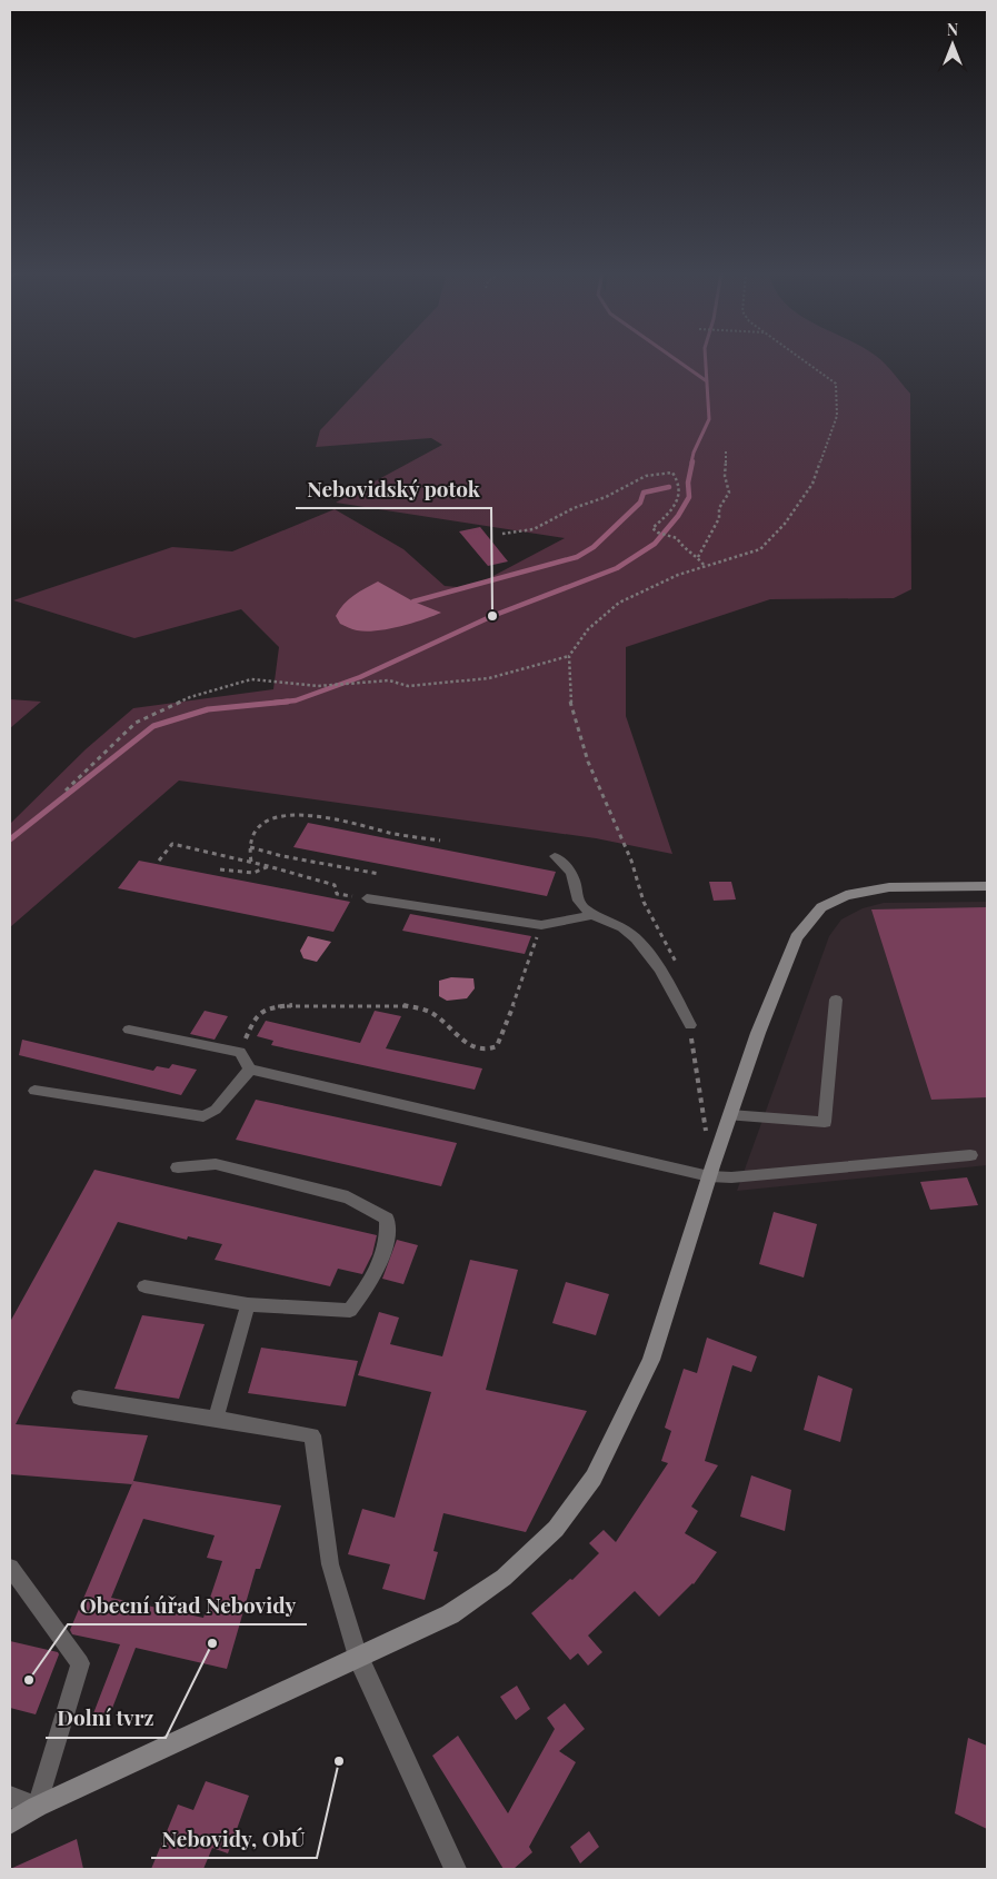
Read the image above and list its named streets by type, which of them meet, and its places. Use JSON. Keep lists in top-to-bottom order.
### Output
{
  "places": [
    "Nebovidský potok",
    "Dolní tvrz",
    "Obecní úřad Nebovidy",
    "Nebovidy, ObÚ"
  ],
  "north": "top"
}
